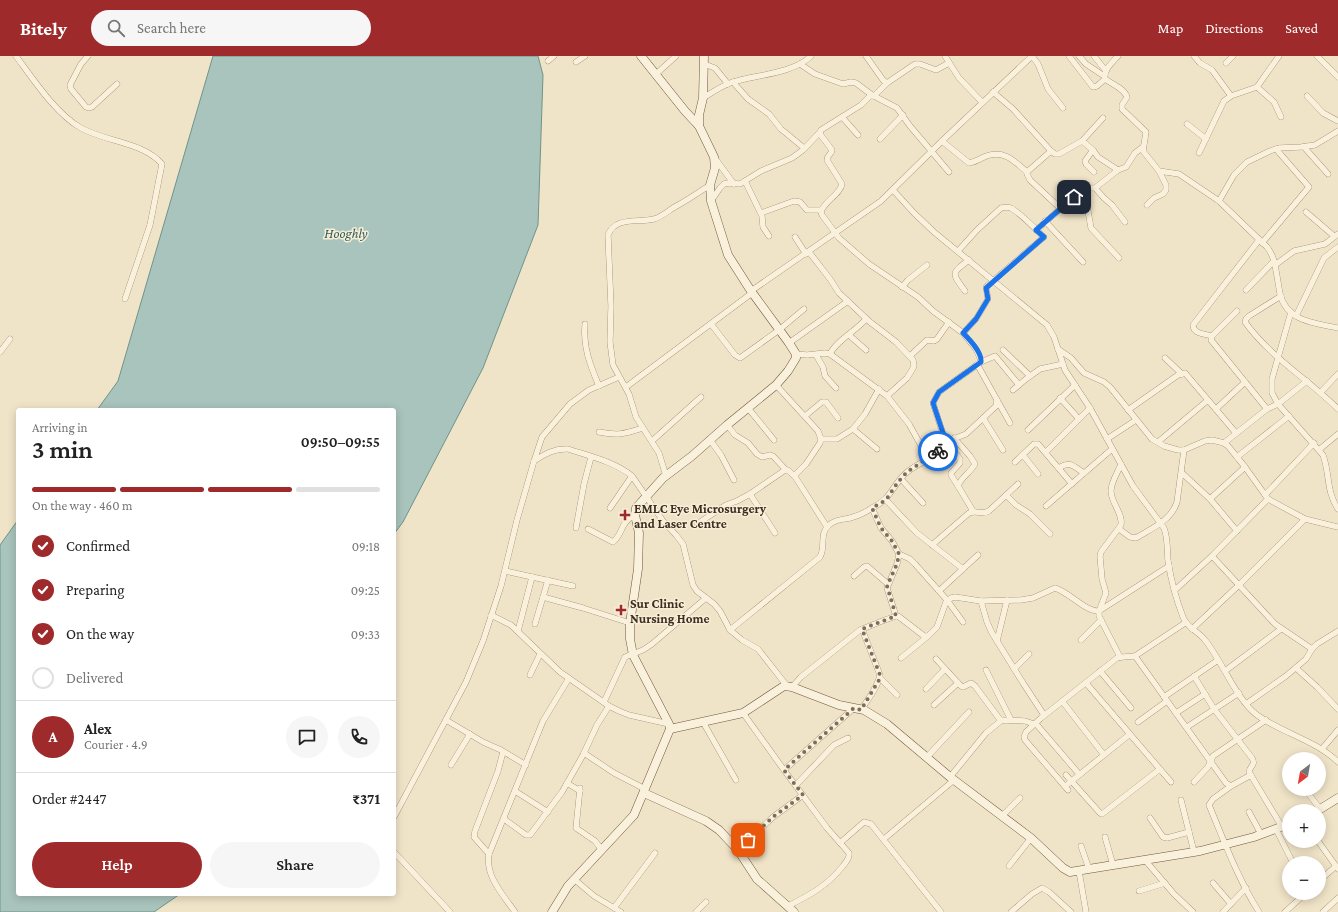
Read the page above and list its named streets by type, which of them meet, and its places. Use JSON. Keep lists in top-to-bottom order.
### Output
{
  "water": ["Hooghly"],
  "places": {
    "health": ["EMLC Eye Microsurgery and Laser Centre", "Sur Clinic Nursing Home"]
  },
  "north": "bottom left",
  "page": {
    "header": "Bitely",
    "search": "Search here",
    "nav": ["Map", "Directions", "Saved"],
    "heading": ["3 min", "Arriving in", "09:50–09:55"],
    "panel": [
      "Alex",
      "Courier · 4.9",
      "Order #2447",
      "₹371"
    ],
    "bar": "On the way · 460 m",
    "list": [
      ["Confirmed", "09:18"],
      ["Preparing", "09:25"],
      ["On the way", "09:33"],
      "Delivered"
    ],
    "round": "A",
    "map_buttons": ["+", "−"],
    "buttons": ["Help", "Share"]
  }
}
